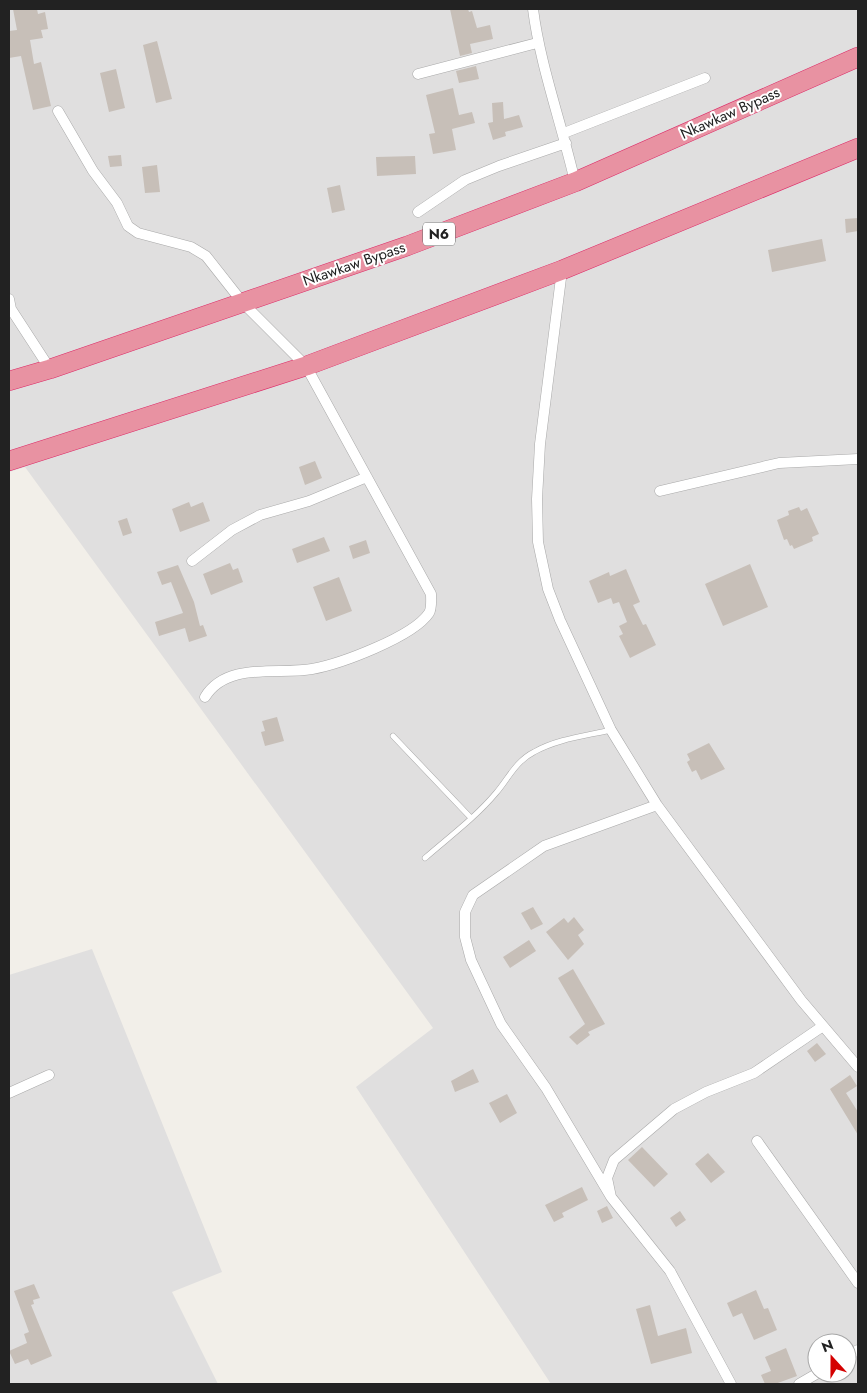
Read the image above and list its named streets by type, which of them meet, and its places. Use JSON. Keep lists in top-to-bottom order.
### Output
{
  "streets": {
    "highway": ["Nkawkaw Bypass", "N6"]
  },
  "north": "top"
}
